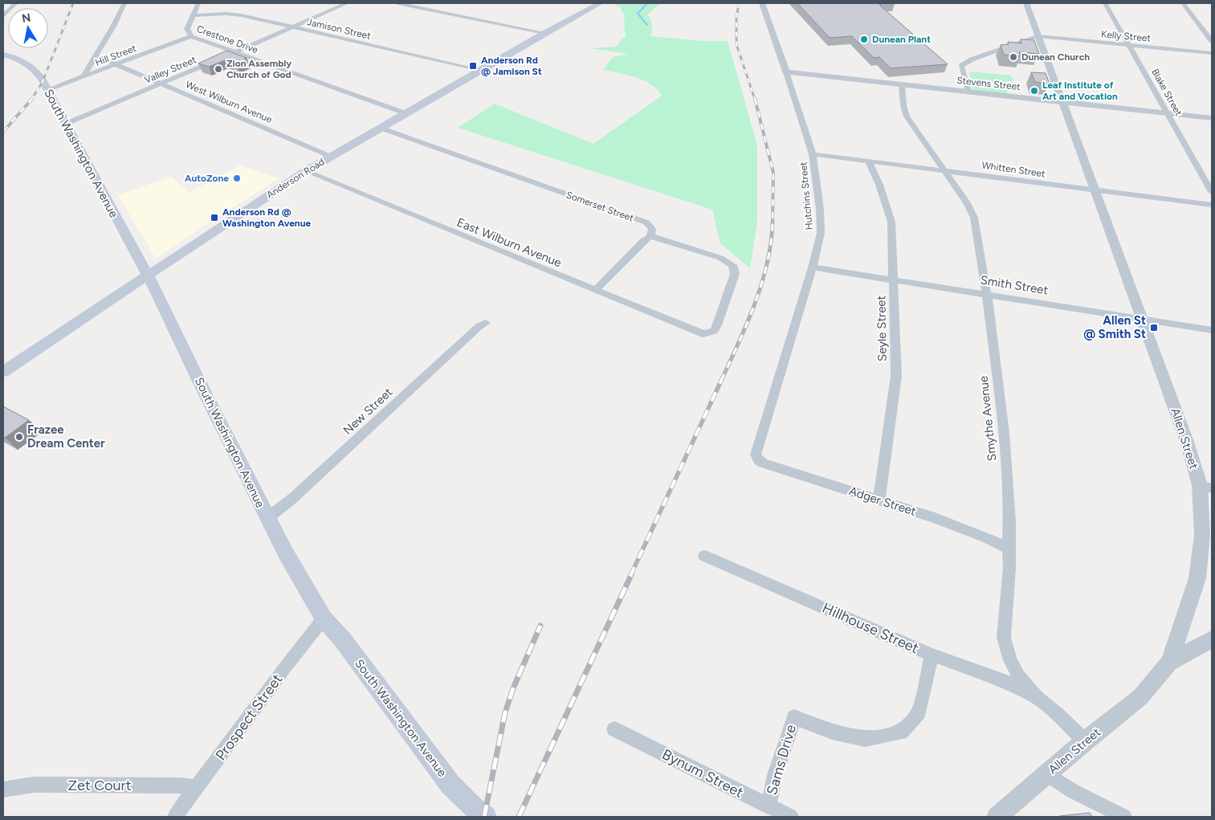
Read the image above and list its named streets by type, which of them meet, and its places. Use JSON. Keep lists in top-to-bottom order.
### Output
{
  "streets": {
    "main road": ["South Washington Avenue", "Anderson Road"],
    "street": [
      "Jamison Street",
      "Kelly Street",
      "Crestone Drive",
      "Hill Street",
      "Valley Street",
      "Stevens Street",
      "Blake Street",
      "West Wilburn Avenue",
      "Whitten Street",
      "Hutchins Street",
      "Somerset Street",
      "East Wilburn Avenue",
      "Smith Street",
      "Seyle Street",
      "New Street",
      "Smythe Avenue",
      "Allen Street",
      "Adger Street",
      "Hillhouse Street",
      "Prospect Street",
      "Sams Drive",
      "Bynum Street",
      "Zet Court"
    ]
  },
  "crossings": [
    ["Jamison Street", "Crestone Drive"],
    ["Jamison Street", "Valley Street"],
    ["Jamison Street", "Anderson Road"],
    ["Kelly Street", "Blake Street"],
    ["Kelly Street", "Allen Street"],
    ["Crestone Drive", "Hill Street"],
    ["Crestone Drive", "Valley Street"],
    ["Crestone Drive", "Anderson Road"],
    ["Hill Street", "West Wilburn Avenue"],
    ["Hill Street", "South Washington Avenue"],
    ["Valley Street", "West Wilburn Avenue"],
    ["Valley Street", "South Washington Avenue"],
    ["Stevens Street", "Blake Street"],
    ["Stevens Street", "Hutchins Street"],
    ["Stevens Street", "Smythe Avenue"],
    ["Stevens Street", "Allen Street"],
    ["West Wilburn Avenue", "Anderson Road"],
    ["South Washington Avenue", "Anderson Road"],
    ["South Washington Avenue", "New Street"],
    ["South Washington Avenue", "Prospect Street"],
    ["Whitten Street", "Hutchins Street"],
    ["Whitten Street", "Seyle Street"],
    ["Whitten Street", "Smythe Avenue"],
    ["Whitten Street", "Allen Street"],
    ["Anderson Road", "Somerset Street"],
    ["Anderson Road", "East Wilburn Avenue"],
    ["Hutchins Street", "Smith Street"],
    ["Hutchins Street", "Adger Street"],
    ["Somerset Street", "East Wilburn Avenue"],
    ["Smith Street", "Seyle Street"],
    ["Smith Street", "Smythe Avenue"],
    ["Smith Street", "Allen Street"],
    ["Seyle Street", "Adger Street"],
    ["Smythe Avenue", "Allen Street"],
    ["Smythe Avenue", "Adger Street"],
    ["Smythe Avenue", "Hillhouse Street"],
    ["Hillhouse Street", "Sams Drive"],
    ["Prospect Street", "Zet Court"],
    ["Sams Drive", "Bynum Street"]
  ],
  "places": {
    "other": [
      "Dunean Plant",
      "Dunean Church",
      "Zion Assembly Church of God",
      "Leaf Institute of Art and Vocation",
      "AutoZone",
      "Frazee Dream Center"
    ],
    "transit": ["Anderson Rd @ Jamison St", "Anderson Rd @ Washington Avenue", "Allen St @ Smith St"]
  },
  "north": "top"
}
